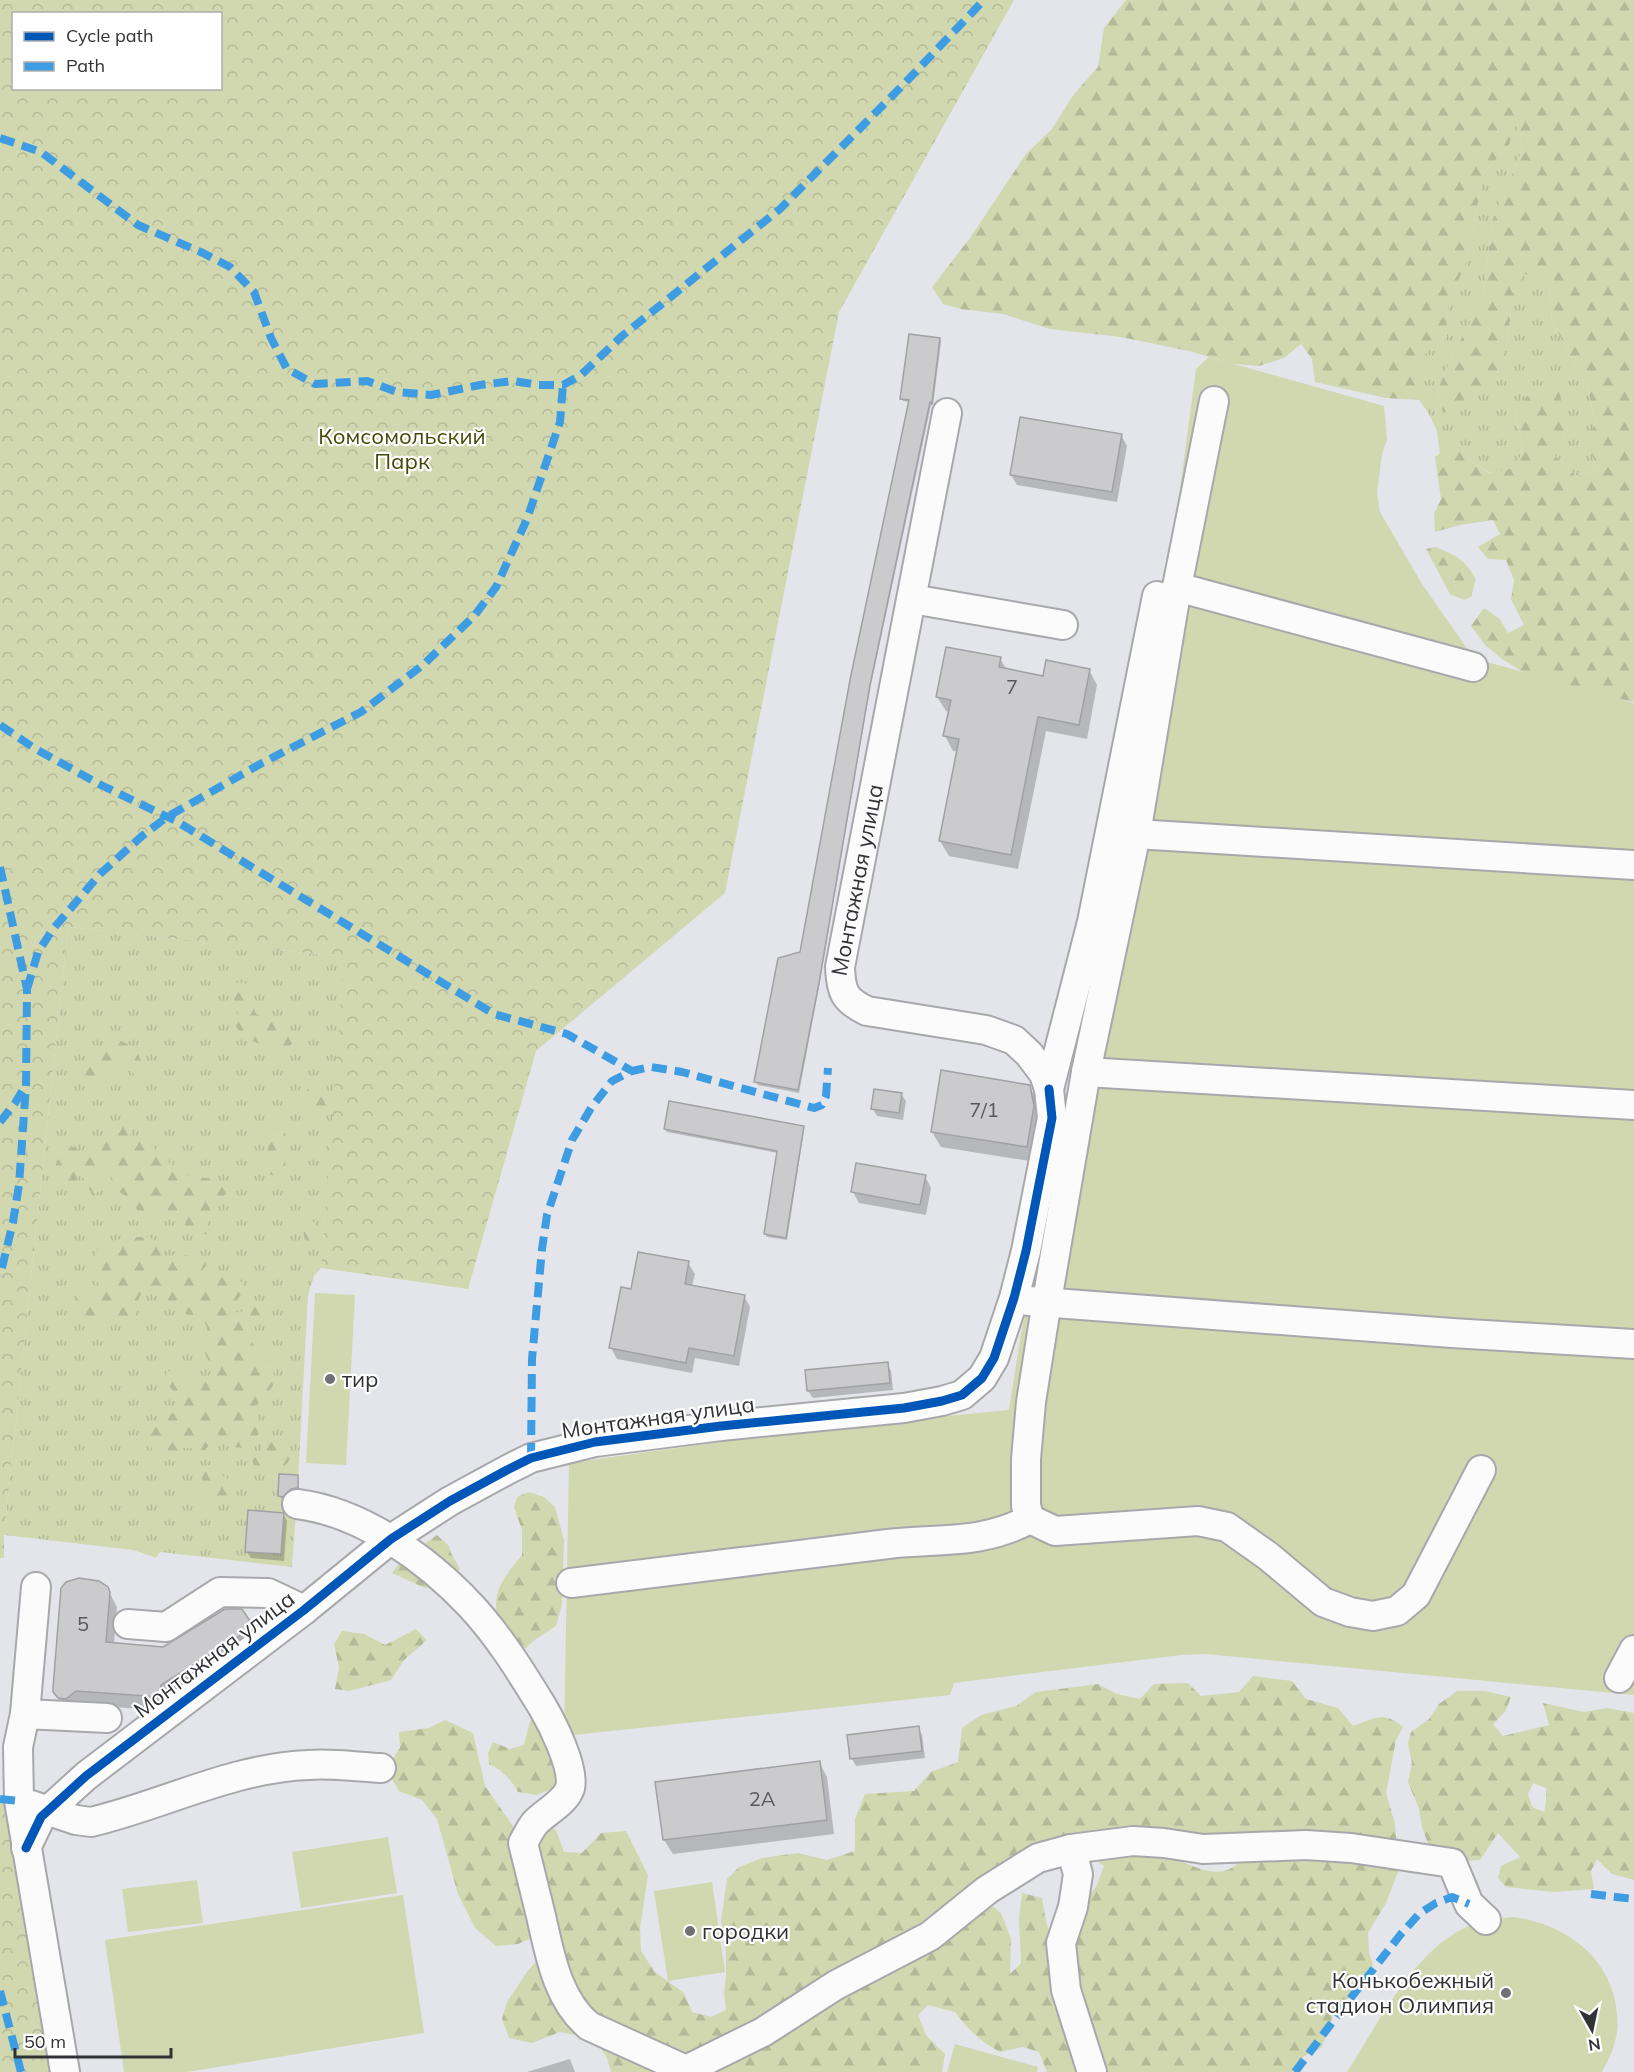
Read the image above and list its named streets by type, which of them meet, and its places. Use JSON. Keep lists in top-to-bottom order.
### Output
{
  "streets": {
    "street": ["Монтажная улица"]
  },
  "parks": ["Комсомольский Парк"],
  "places": ["тир", "городки", "Конькобежный стадион Олимпия"],
  "house_numbers": [
    "7",
    "7/1",
    "5",
    "2А"
  ],
  "legend": ["Cycle path", "Path"],
  "scale_bar": "50 m",
  "north": "bottom"
}
